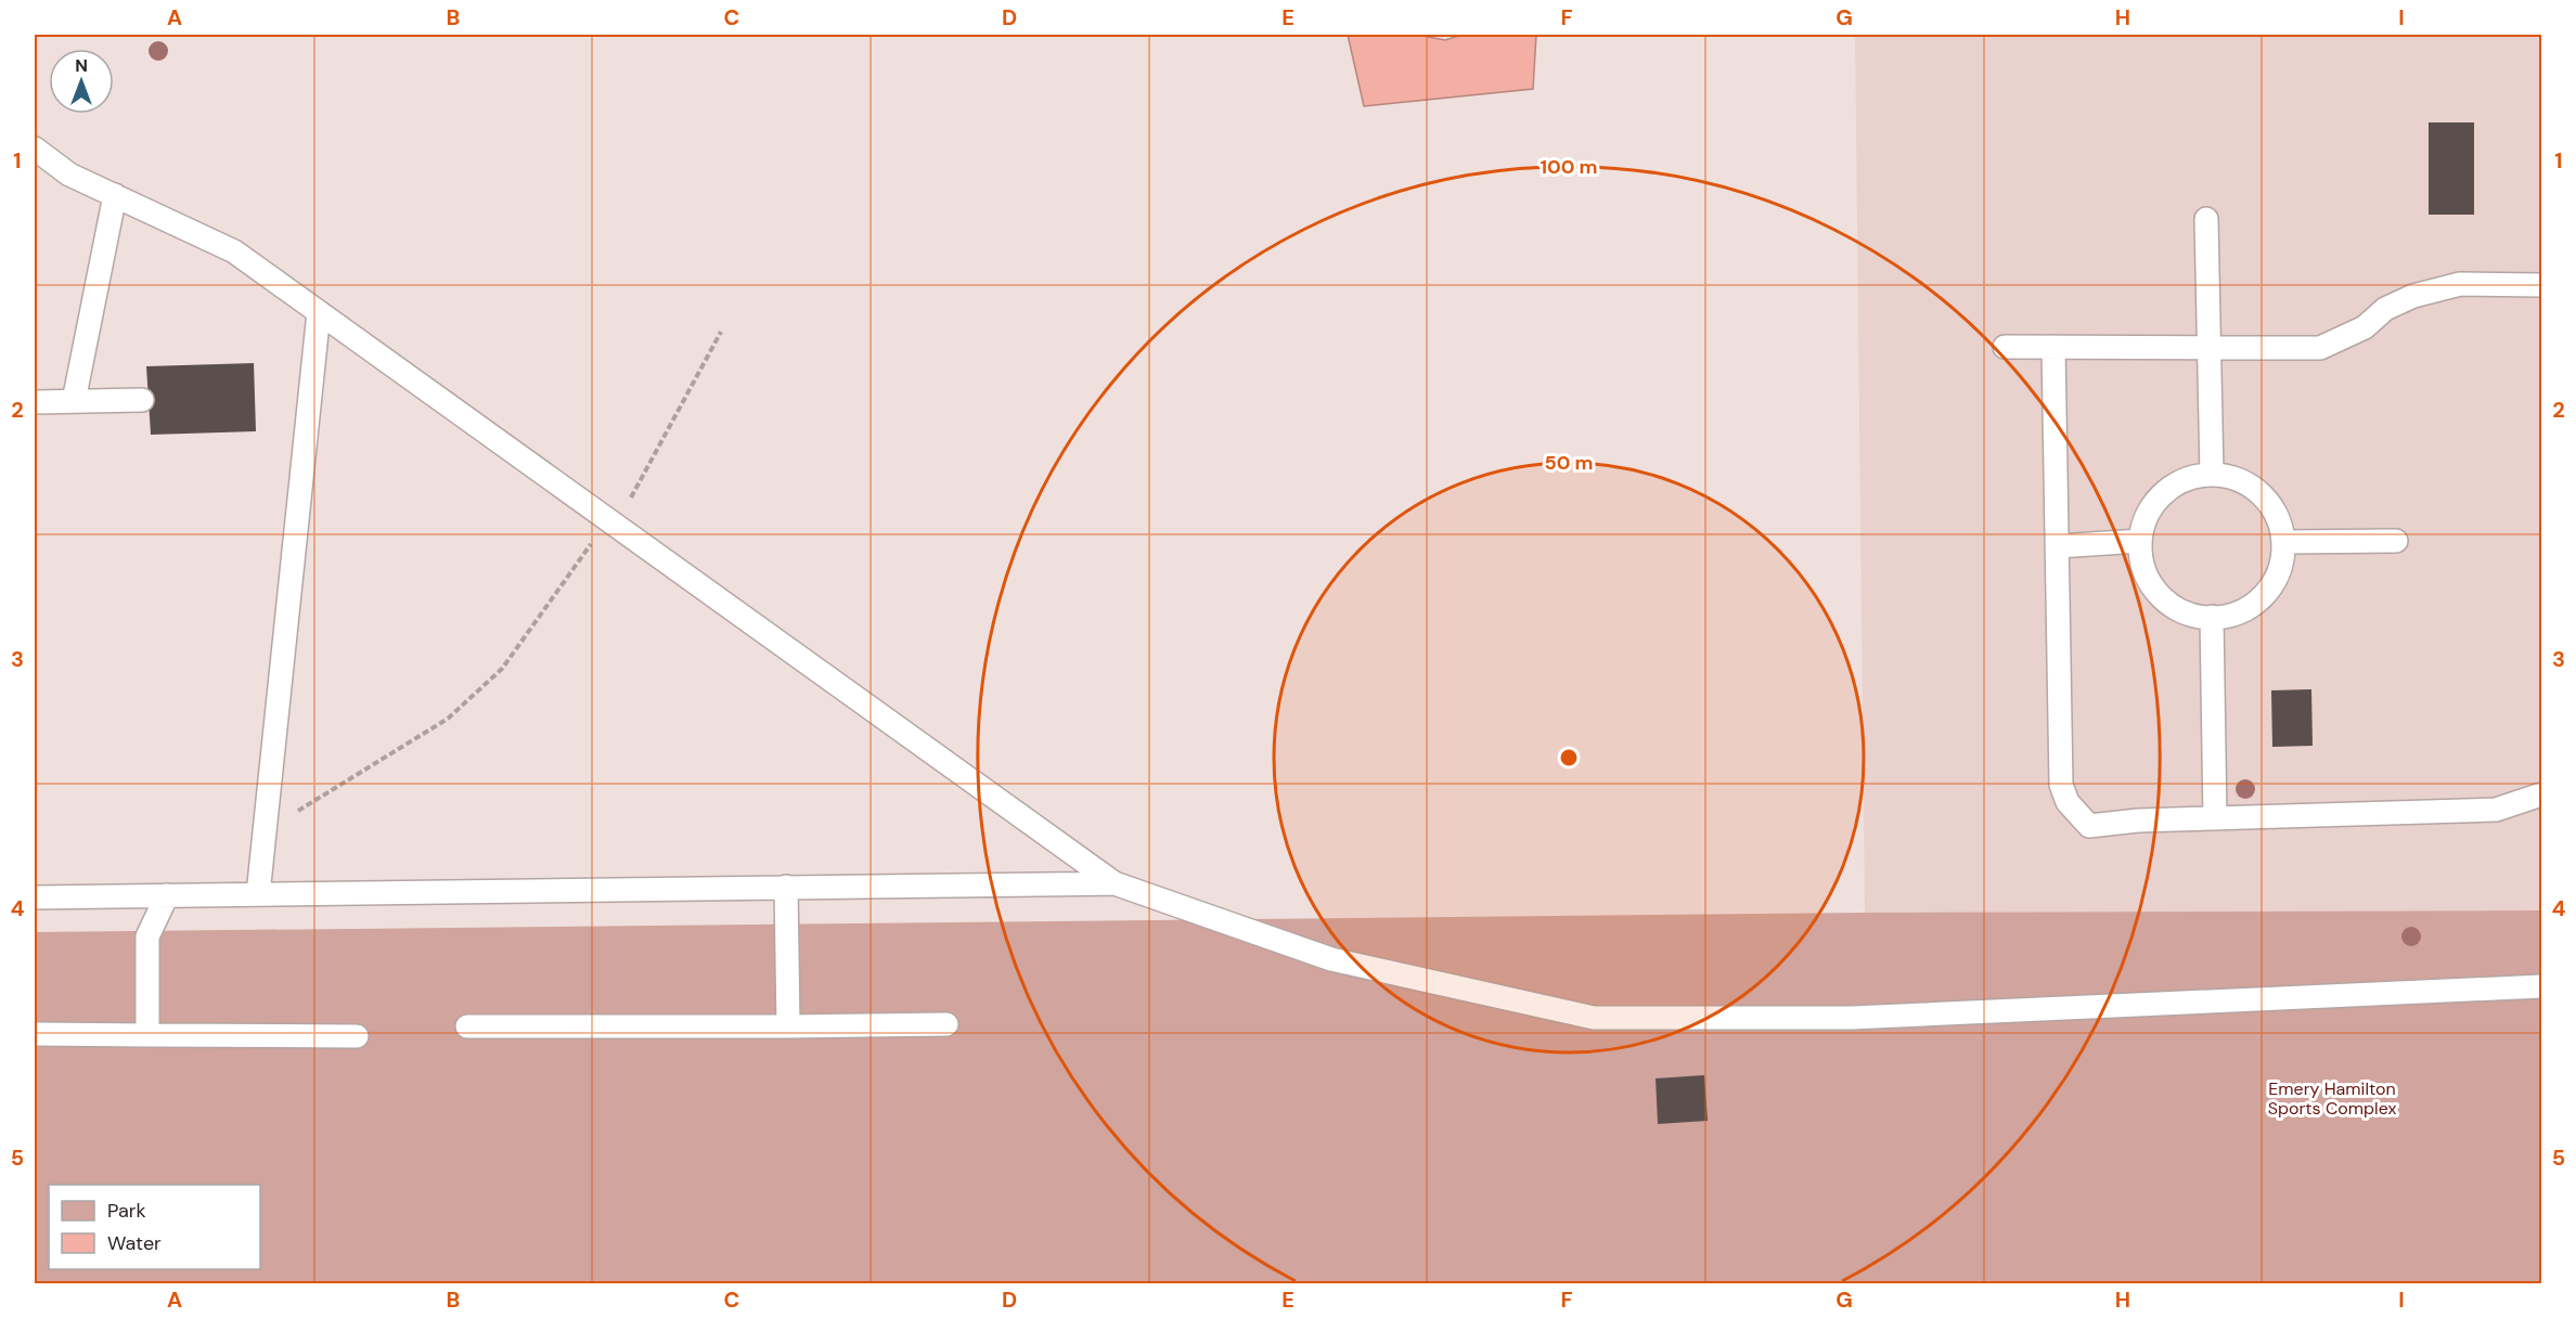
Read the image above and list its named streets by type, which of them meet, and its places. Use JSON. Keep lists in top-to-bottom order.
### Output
{
  "parks": ["Emery Hamilton Sports Complex"],
  "legend": ["Park", "Water"],
  "north": "top",
  "grid": {
    "columns": [
      "A",
      "B",
      "C",
      "D",
      "E",
      "F",
      "G",
      "H",
      "I"
    ],
    "rows": [
      "1",
      "2",
      "3",
      "4",
      "5"
    ]
  },
  "rings": ["100 m", "50 m"]
}
